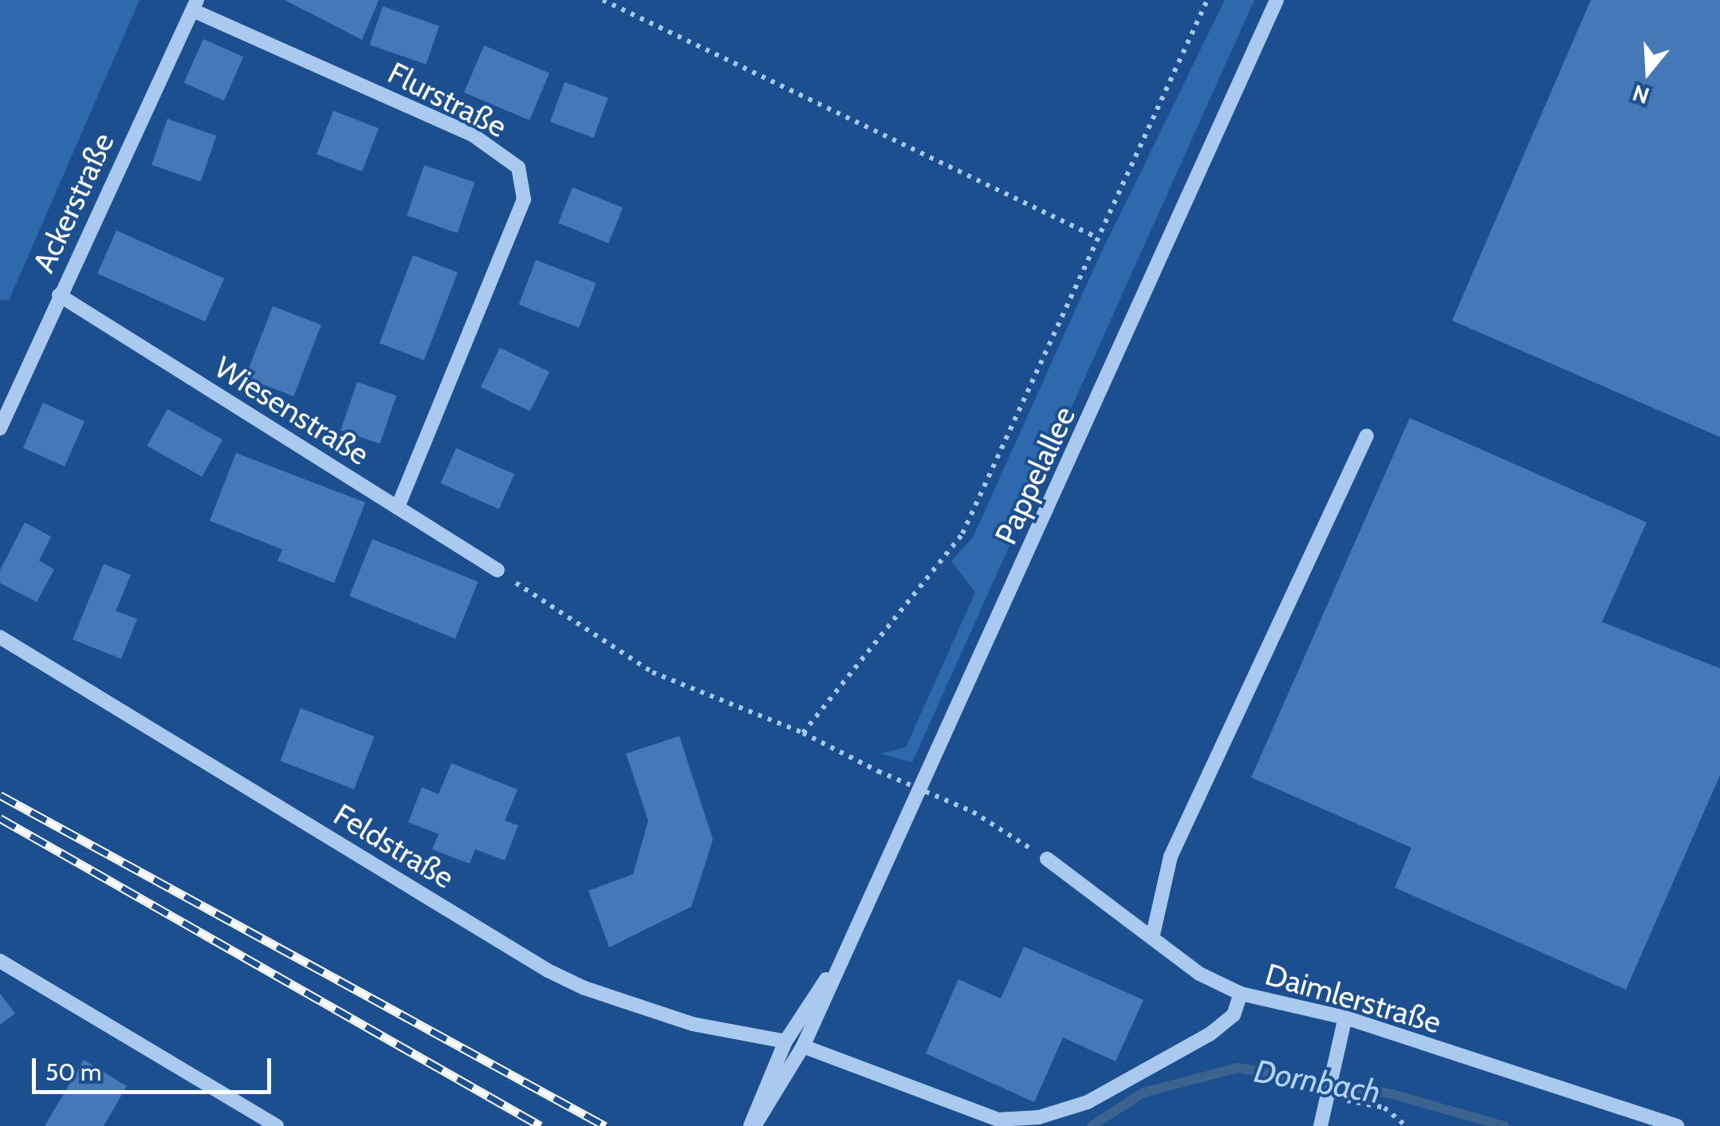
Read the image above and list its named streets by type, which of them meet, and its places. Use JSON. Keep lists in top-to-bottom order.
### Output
{
  "streets": {
    "street": [
      "Flurstraße",
      "Ackerstraße",
      "Wiesenstraße",
      "Pappelallee",
      "Feldstraße",
      "Daimlerstraße"
    ]
  },
  "crossings": [
    ["Flurstraße", "Ackerstraße"],
    ["Flurstraße", "Wiesenstraße"],
    ["Ackerstraße", "Wiesenstraße"],
    ["Pappelallee", "Feldstraße"]
  ],
  "water": ["Dornbach"],
  "scale_bar": "50 m",
  "north": "bottom"
}
